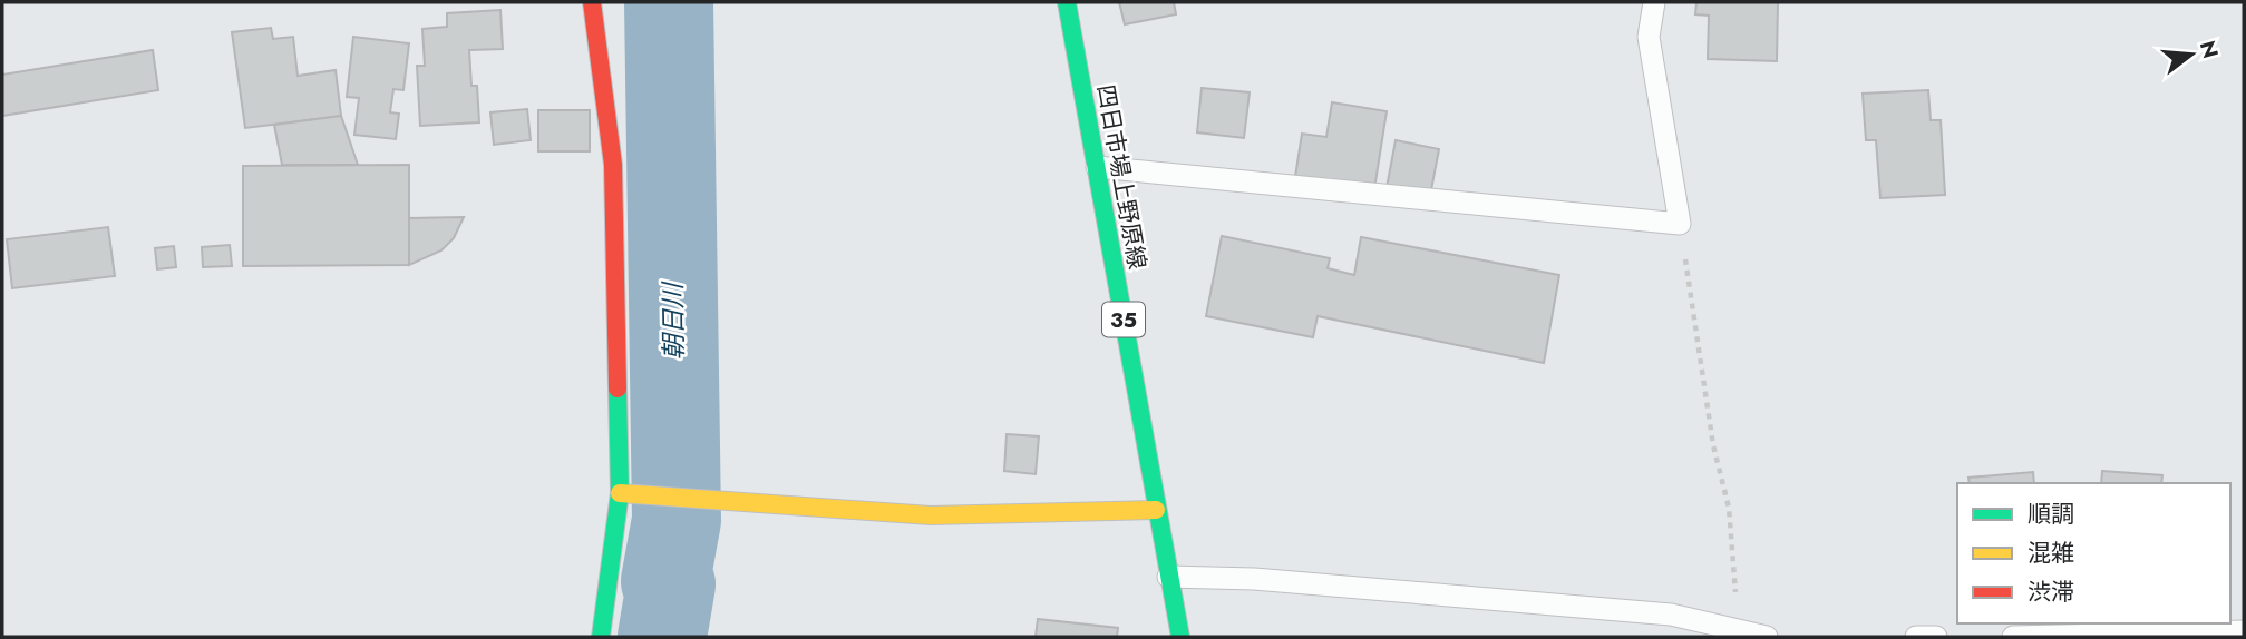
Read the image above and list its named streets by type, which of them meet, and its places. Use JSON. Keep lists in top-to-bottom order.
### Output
{
  "streets": {
    "street": ["四日市場上野原線", "35"]
  },
  "water": ["朝日川"],
  "legend": ["順調", "混雑", "渋滞"],
  "north": "right"
}
